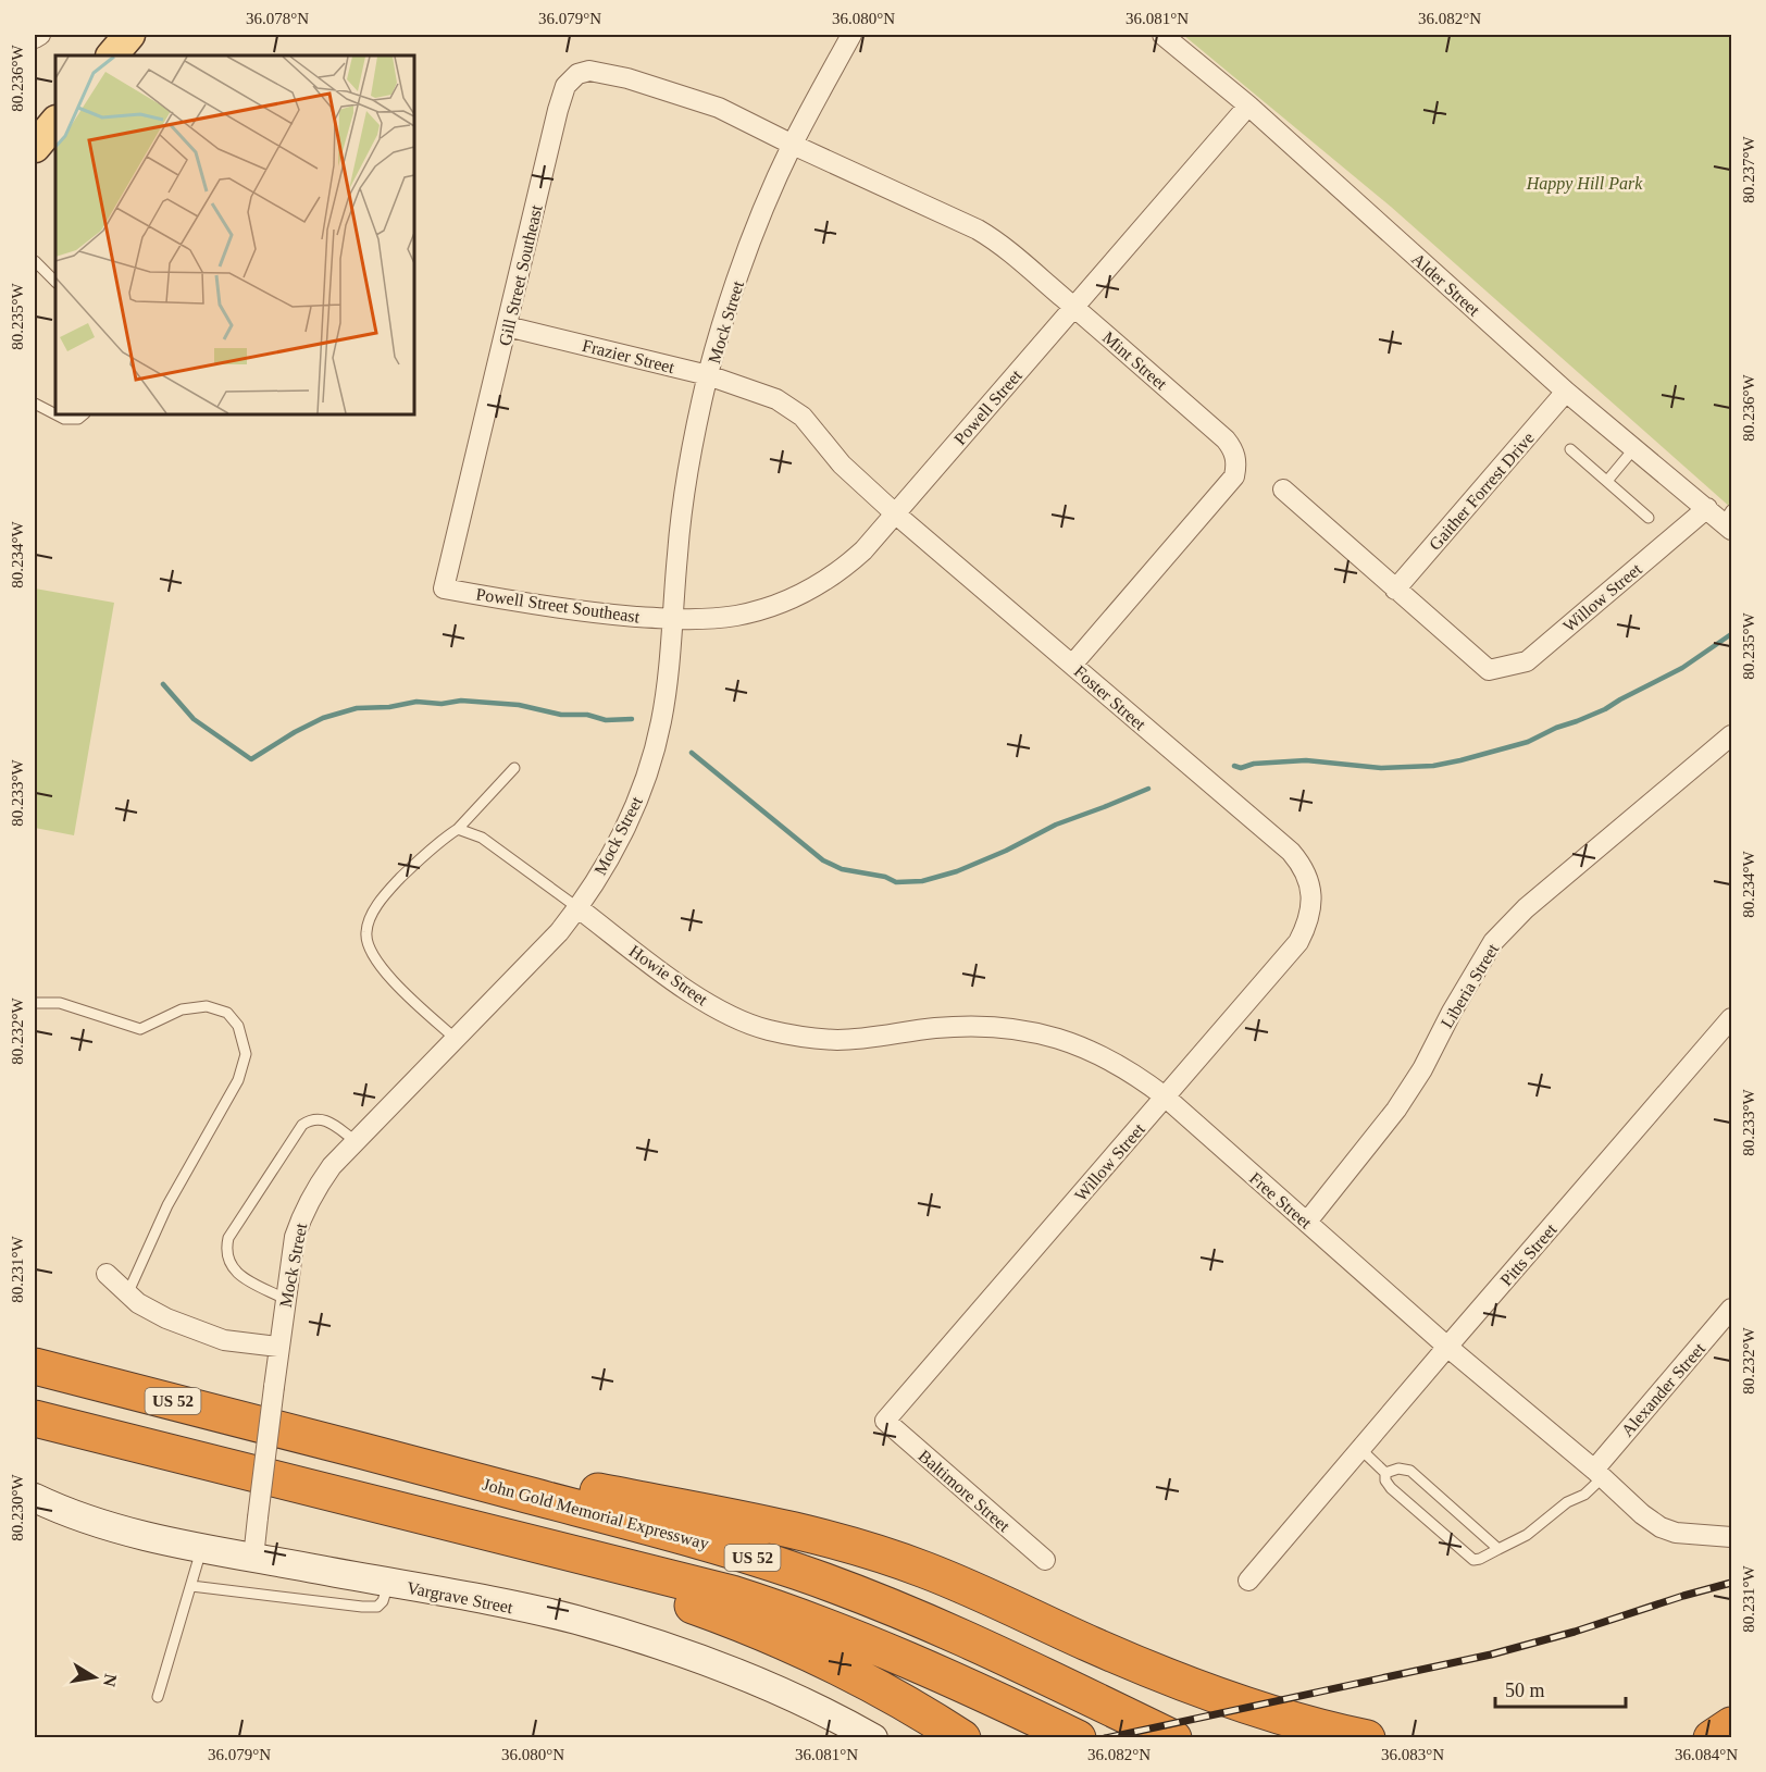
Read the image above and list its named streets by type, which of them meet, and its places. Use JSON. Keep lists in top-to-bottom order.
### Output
{
  "streets": {
    "highway": ["US 52", "John Gold Memorial Expressway"],
    "street": [
      "Gill Street Southeast",
      "Alder Street",
      "Mock Street",
      "Frazier Street",
      "Mint Street",
      "Powell Street",
      "Gaither Forrest Drive",
      "Willow Street",
      "Powell Street Southeast",
      "Foster Street",
      "Howie Street",
      "Liberia Street",
      "Free Street",
      "Pitts Street",
      "Alexander Street",
      "Baltimore Street",
      "Vargrave Street"
    ]
  },
  "crossings": [
    ["Gill Street Southeast", "Mock Street"],
    ["Gill Street Southeast", "Frazier Street"],
    ["Gill Street Southeast", "Mint Street"],
    ["Gill Street Southeast", "Powell Street Southeast"],
    ["Alder Street", "Powell Street"],
    ["Alder Street", "Gaither Forrest Drive"],
    ["Alder Street", "Willow Street"],
    ["Mock Street", "Frazier Street"],
    ["Mock Street", "Mint Street"],
    ["Mock Street", "Powell Street"],
    ["Mock Street", "Powell Street Southeast"],
    ["Mock Street", "Howie Street"],
    ["Mock Street", "Vargrave Street"],
    ["Frazier Street", "Powell Street"],
    ["Frazier Street", "Foster Street"],
    ["Mint Street", "Powell Street"],
    ["Mint Street", "Foster Street"],
    ["Powell Street", "Powell Street Southeast"],
    ["Powell Street", "Foster Street"],
    ["Gaither Forrest Drive", "Willow Street"],
    ["Willow Street", "Foster Street"],
    ["Willow Street", "Free Street"],
    ["Willow Street", "Baltimore Street"],
    ["Howie Street", "Free Street"],
    ["Liberia Street", "Free Street"],
    ["Free Street", "Pitts Street"],
    ["Free Street", "Alexander Street"]
  ],
  "parks": ["Happy Hill Park"],
  "scale_bar": "50 m",
  "north": "right",
  "coordinates": [
    "36.078°N",
    "36.079°N",
    "36.080°N",
    "36.081°N",
    "36.082°N",
    "80.236°W",
    "80.237°W",
    "80.235°W",
    "80.234°W",
    "80.233°W",
    "80.232°W",
    "80.231°W",
    "80.230°W",
    "36.083°N",
    "36.084°N"
  ]
}
